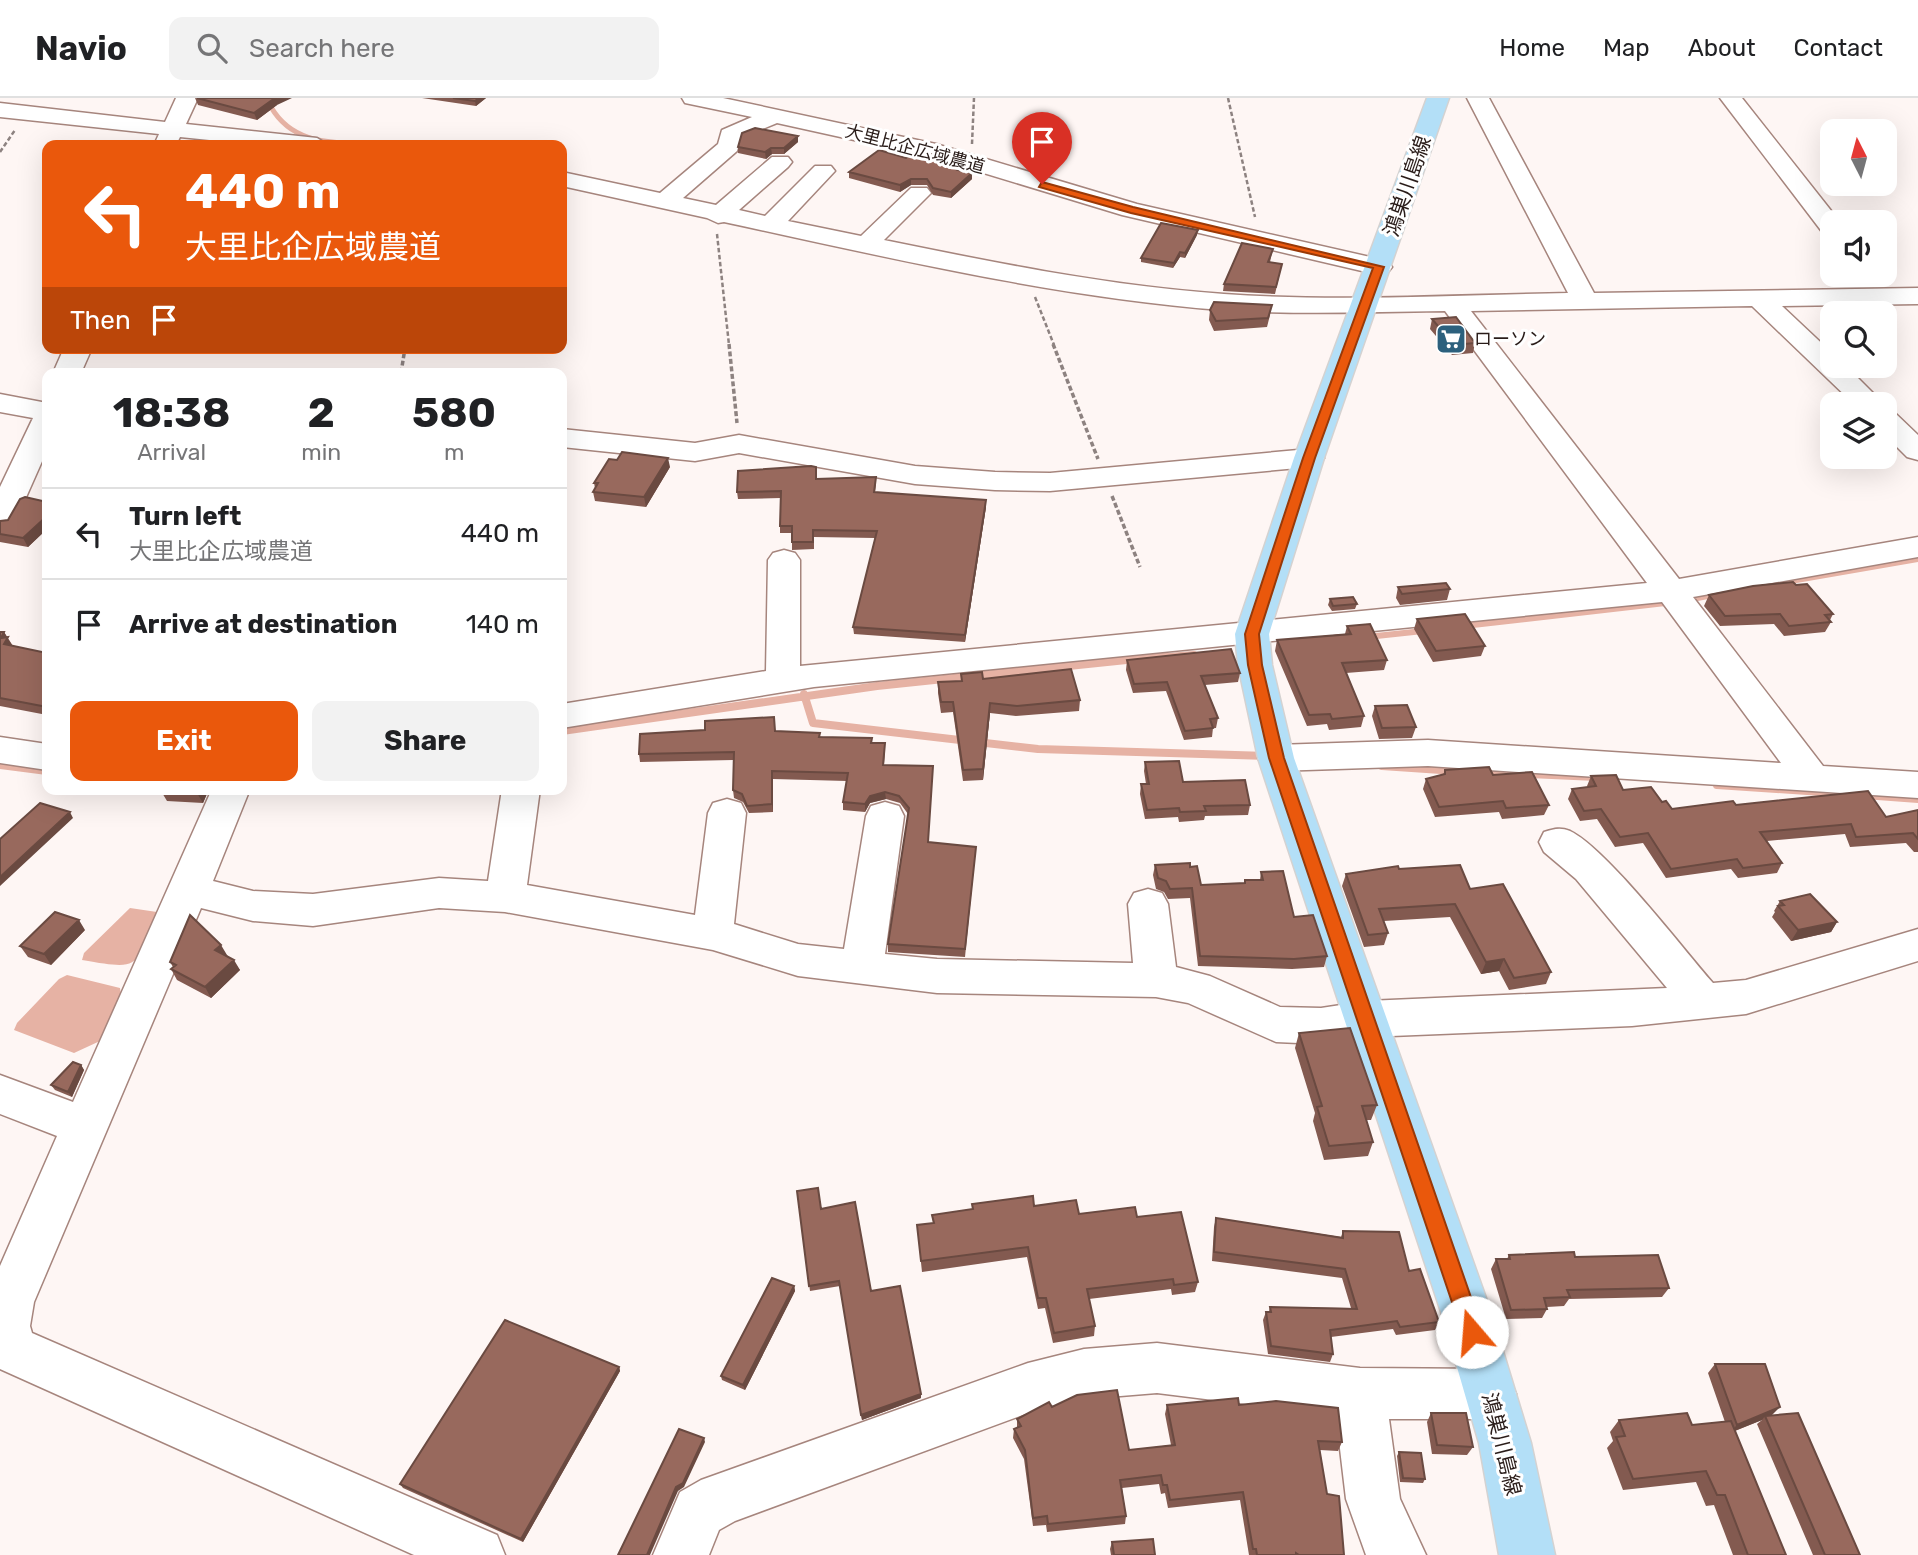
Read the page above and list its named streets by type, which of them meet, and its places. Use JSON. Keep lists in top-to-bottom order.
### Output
{
  "streets": {
    "main road": ["鴻巣川島線"],
    "street": ["大里比企広域農道"]
  },
  "crossings": [
    ["大里比企広域農道", "鴻巣川島線"]
  ],
  "places": {
    "supermarket": ["ローソン"]
  },
  "north": "top",
  "page": {
    "header": "Navio",
    "search": "Search here",
    "nav": [
      "Home",
      "Map",
      "About",
      "Contact"
    ],
    "turn": ["440 m", "大里比企広域農道"],
    "then": "Then",
    "eta": [
      "18:38",
      "Arrival",
      "2",
      "min",
      "580",
      "m"
    ],
    "list": [
      {
        "name": "Turn left",
        "note": "大里比企広域農道",
        "value": "440 m"
      },
      {
        "name": "Arrive at destination",
        "value": "140 m"
      }
    ],
    "buttons": ["Exit", "Share"]
  }
}
